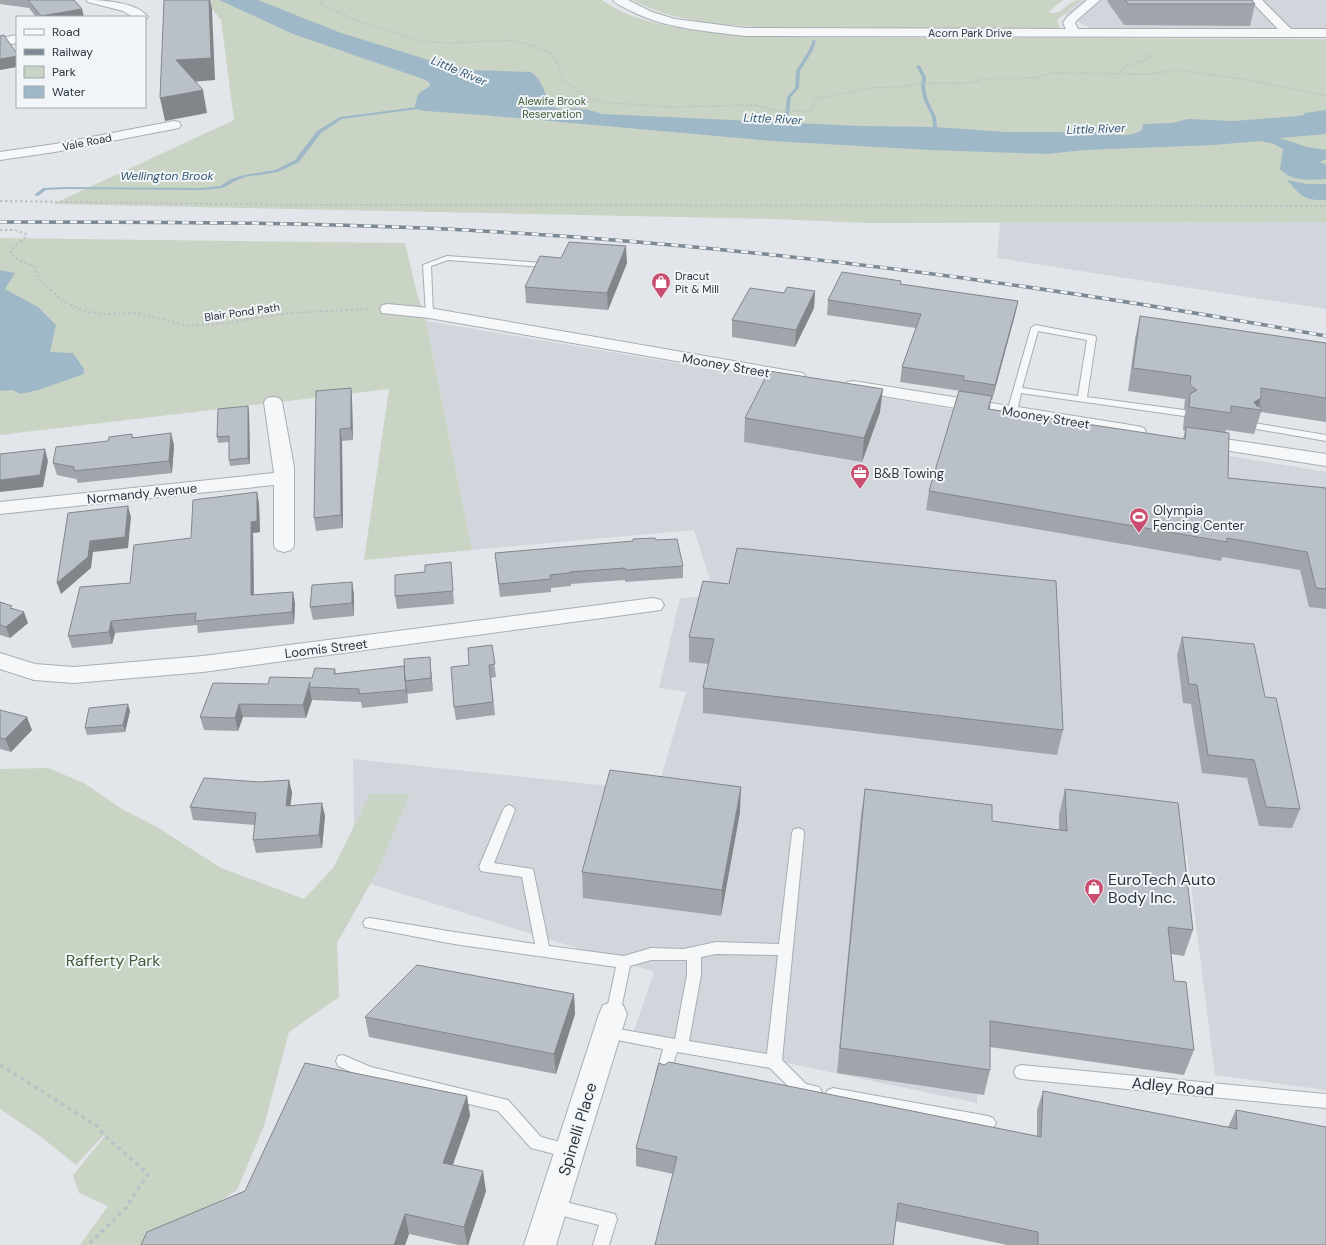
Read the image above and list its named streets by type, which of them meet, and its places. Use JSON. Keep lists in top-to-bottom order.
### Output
{
  "streets": {
    "street": [
      "Acorn Park Drive",
      "Vale Road",
      "Mooney Street",
      "Normandy Avenue",
      "Loomis Street",
      "Spinelli Place"
    ],
    "lane": ["Adley Road"],
    "path": ["Blair Pond Path"]
  },
  "crossings": [
    ["Blair Pond Path", "Mooney Street"]
  ],
  "water": ["Little River", "Wellington Brook"],
  "parks": ["Alewife Brook Reservation", "Rafferty Park"],
  "places": {
    "shop": ["Dracut Pit & Mill", "EuroTech Auto Body Inc."],
    "office": ["B&B Towing"],
    "sports": ["Olympia Fencing Center"]
  },
  "legend": [
    "Road",
    "Railway",
    "Park",
    "Water"
  ]
}
